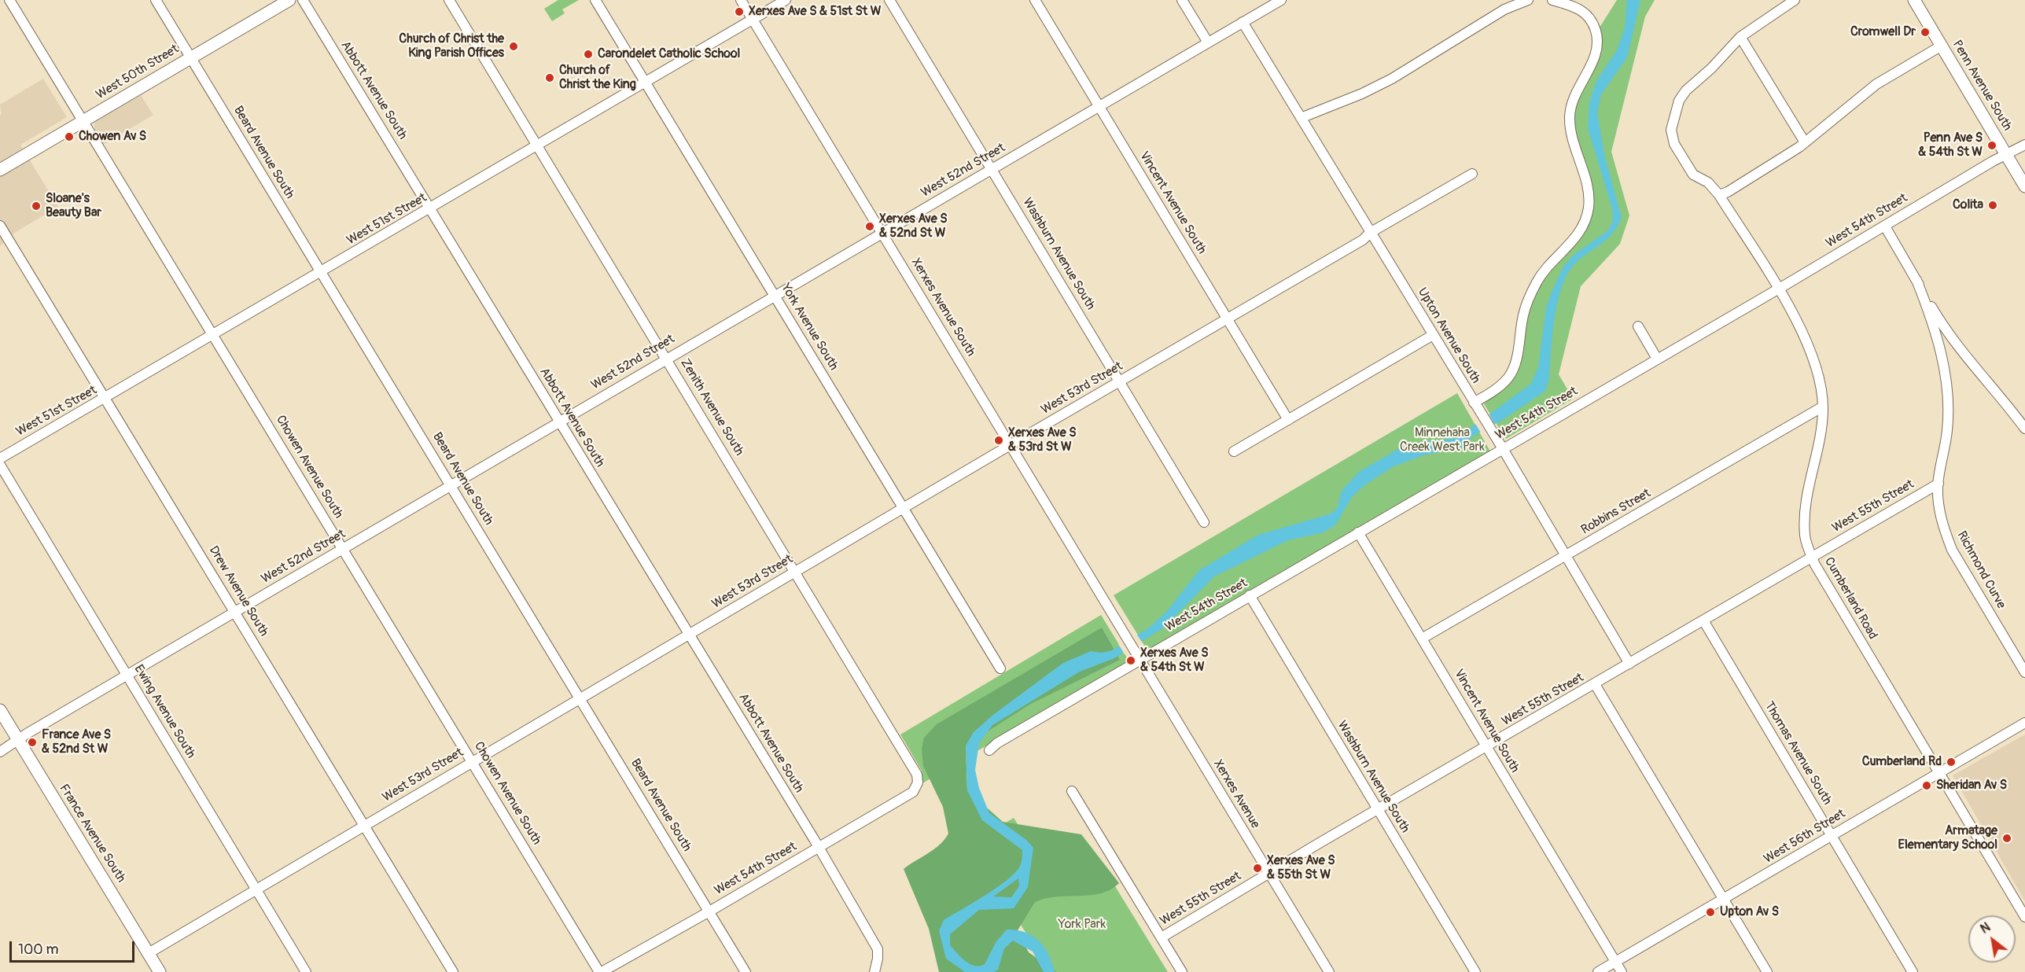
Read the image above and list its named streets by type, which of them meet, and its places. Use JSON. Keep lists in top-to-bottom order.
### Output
{
  "streets": {
    "main road": ["West 50th Street", "Penn Avenue South", "France Avenue South"],
    "street": [
      "Abbott Avenue South",
      "Beard Avenue South",
      "West 52nd Street",
      "Vincent Avenue South",
      "West 51st Street",
      "West 54th Street",
      "Washburn Avenue South",
      "Xerxes Avenue South",
      "York Avenue South",
      "Upton Avenue South",
      "West 53rd Street",
      "Zenith Avenue South",
      "Chowen Avenue South",
      "West 55th Street",
      "Robbins Street",
      "Richmond Curve",
      "Drew Avenue South",
      "Cumberland Road",
      "Ewing Avenue South",
      "Thomas Avenue South",
      "Xerxes Avenue",
      "West 56th Street"
    ]
  },
  "crossings": [
    ["West 50th Street", "Beard Avenue South"],
    ["West 50th Street", "Chowen Avenue South"],
    ["Penn Avenue South", "West 54th Street"],
    ["Abbott Avenue South", "West 52nd Street"],
    ["Abbott Avenue South", "West 51st Street"],
    ["Abbott Avenue South", "West 54th Street"],
    ["Abbott Avenue South", "West 53rd Street"],
    ["Beard Avenue South", "West 52nd Street"],
    ["Beard Avenue South", "West 51st Street"],
    ["Beard Avenue South", "West 54th Street"],
    ["Beard Avenue South", "West 53rd Street"],
    ["West 52nd Street", "Vincent Avenue South"],
    ["West 52nd Street", "Washburn Avenue South"],
    ["West 52nd Street", "Xerxes Avenue South"],
    ["West 52nd Street", "York Avenue South"],
    ["West 52nd Street", "Upton Avenue South"],
    ["West 52nd Street", "Zenith Avenue South"],
    ["West 52nd Street", "Chowen Avenue South"],
    ["West 52nd Street", "Drew Avenue South"],
    ["West 52nd Street", "Ewing Avenue South"],
    ["West 52nd Street", "France Avenue South"],
    ["Vincent Avenue South", "West 54th Street"],
    ["Vincent Avenue South", "West 53rd Street"],
    ["Vincent Avenue South", "West 55th Street"],
    ["Vincent Avenue South", "Robbins Street"],
    ["Vincent Avenue South", "West 56th Street"],
    ["West 51st Street", "Xerxes Avenue South"],
    ["West 51st Street", "York Avenue South"],
    ["West 51st Street", "Zenith Avenue South"],
    ["West 51st Street", "Chowen Avenue South"],
    ["West 51st Street", "Drew Avenue South"],
    ["West 54th Street", "Washburn Avenue South"],
    ["West 54th Street", "Upton Avenue South"],
    ["West 54th Street", "Zenith Avenue South"],
    ["West 54th Street", "Chowen Avenue South"],
    ["West 54th Street", "Cumberland Road"],
    ["West 54th Street", "Xerxes Avenue"],
    ["Washburn Avenue South", "West 53rd Street"],
    ["Washburn Avenue South", "West 55th Street"],
    ["Xerxes Avenue South", "West 53rd Street"],
    ["Xerxes Avenue South", "Xerxes Avenue"],
    ["York Avenue South", "West 53rd Street"],
    ["Upton Avenue South", "West 53rd Street"],
    ["Upton Avenue South", "West 55th Street"],
    ["Upton Avenue South", "Robbins Street"],
    ["West 53rd Street", "Zenith Avenue South"],
    ["West 53rd Street", "Chowen Avenue South"],
    ["West 53rd Street", "Drew Avenue South"],
    ["West 53rd Street", "Ewing Avenue South"],
    ["West 53rd Street", "France Avenue South"],
    ["West 55th Street", "Richmond Curve"],
    ["West 55th Street", "Cumberland Road"],
    ["West 55th Street", "Thomas Avenue South"],
    ["West 55th Street", "Xerxes Avenue"],
    ["Robbins Street", "Cumberland Road"],
    ["Cumberland Road", "West 56th Street"],
    ["Thomas Avenue South", "West 56th Street"]
  ],
  "parks": ["Minnehaha Creek West Park", "York Park"],
  "places": [
    "Xerxes Ave S & 51st St W",
    "Cromwell Dr",
    "Church of Christ the King Parish Offices",
    "Carondelet Catholic School",
    "Church of Christ the King",
    "Chowen Av S",
    "Penn Ave S & 54th St W",
    "Colita",
    "Sloane's Beauty Bar",
    "Xerxes Ave S & 52nd St W",
    "Xerxes Ave S & 53rd St W",
    "Xerxes Ave S & 54th St W",
    "France Ave S & 52nd St W",
    "Cumberland Rd",
    "Sheridan Av S",
    "Armatage Elementary School",
    "Xerxes Ave S & 55th St W",
    "Upton Av S"
  ],
  "scale_bar": "100 m",
  "north": "top left"
}
